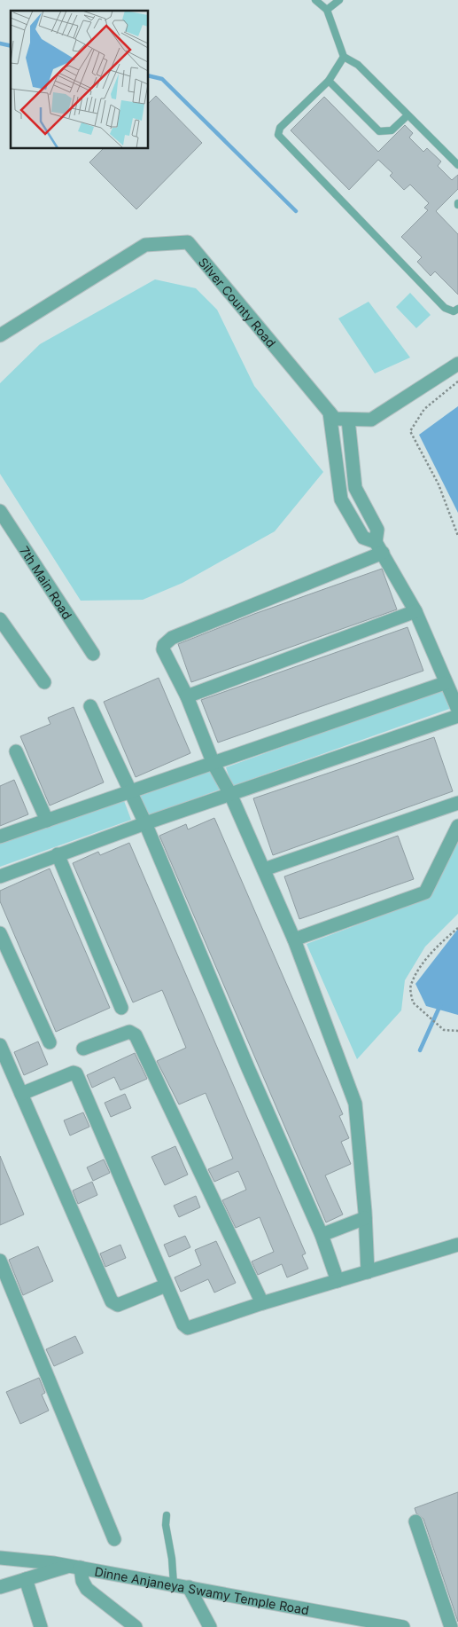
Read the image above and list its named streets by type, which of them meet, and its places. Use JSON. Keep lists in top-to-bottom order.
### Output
{
  "streets": {
    "street": ["Silver County Road", "7th Main Road", "Dinne Anjaneya Swamy Temple Road"]
  }
}
